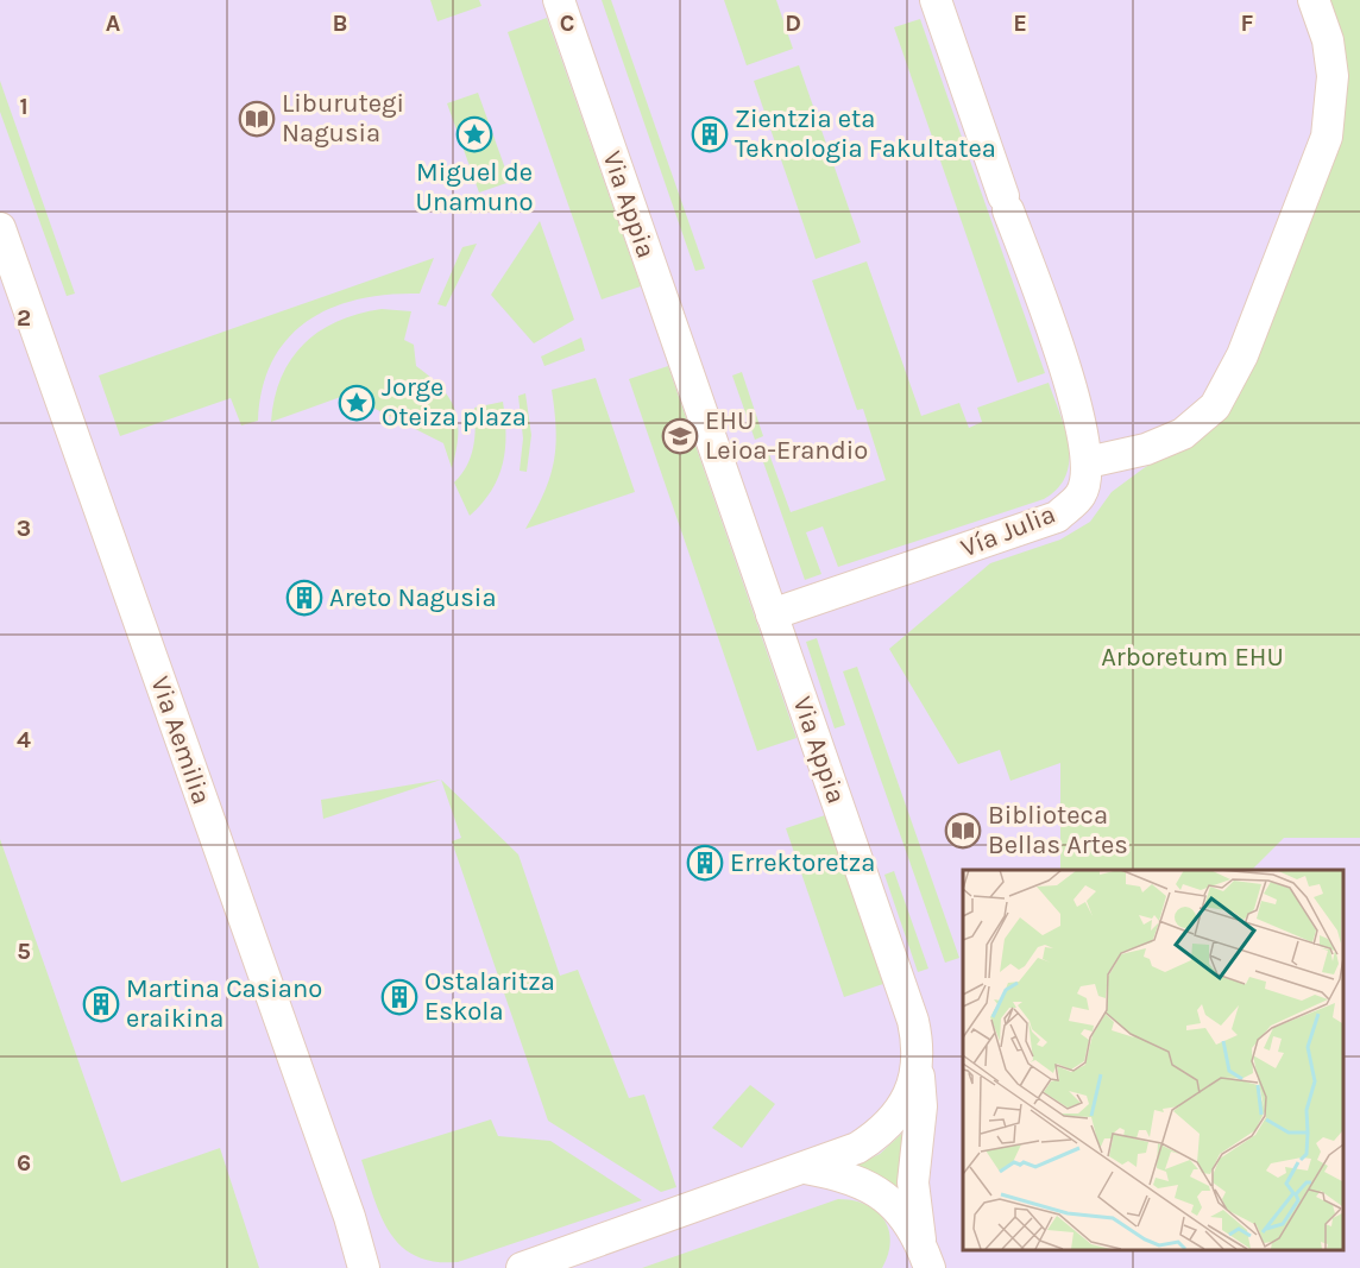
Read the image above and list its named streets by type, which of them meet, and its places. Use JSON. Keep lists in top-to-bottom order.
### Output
{
  "streets": {
    "street": ["Via Appia", "Vía Julia", "Via Aemilia"]
  },
  "crossings": [
    ["Via Appia", "Vía Julia"]
  ],
  "parks": ["Arboretum EHU"],
  "places": {
    "library": ["Liburutegi Nagusia", "Biblioteca Bellas Artes"],
    "place": ["Miguel de Unamuno", "Jorge Oteiza plaza"],
    "building": [
      "Zientzia eta Teknologia Fakultatea",
      "Areto Nagusia",
      "Errektoretza",
      "Ostalaritza Eskola",
      "Martina Casiano eraikina"
    ],
    "school or university": ["EHU Leioa-Erandio"]
  },
  "grid": {
    "columns": [
      "A",
      "B",
      "C",
      "D",
      "E",
      "F"
    ],
    "rows": [
      "1",
      "2",
      "3",
      "4",
      "5",
      "6"
    ]
  }
}
